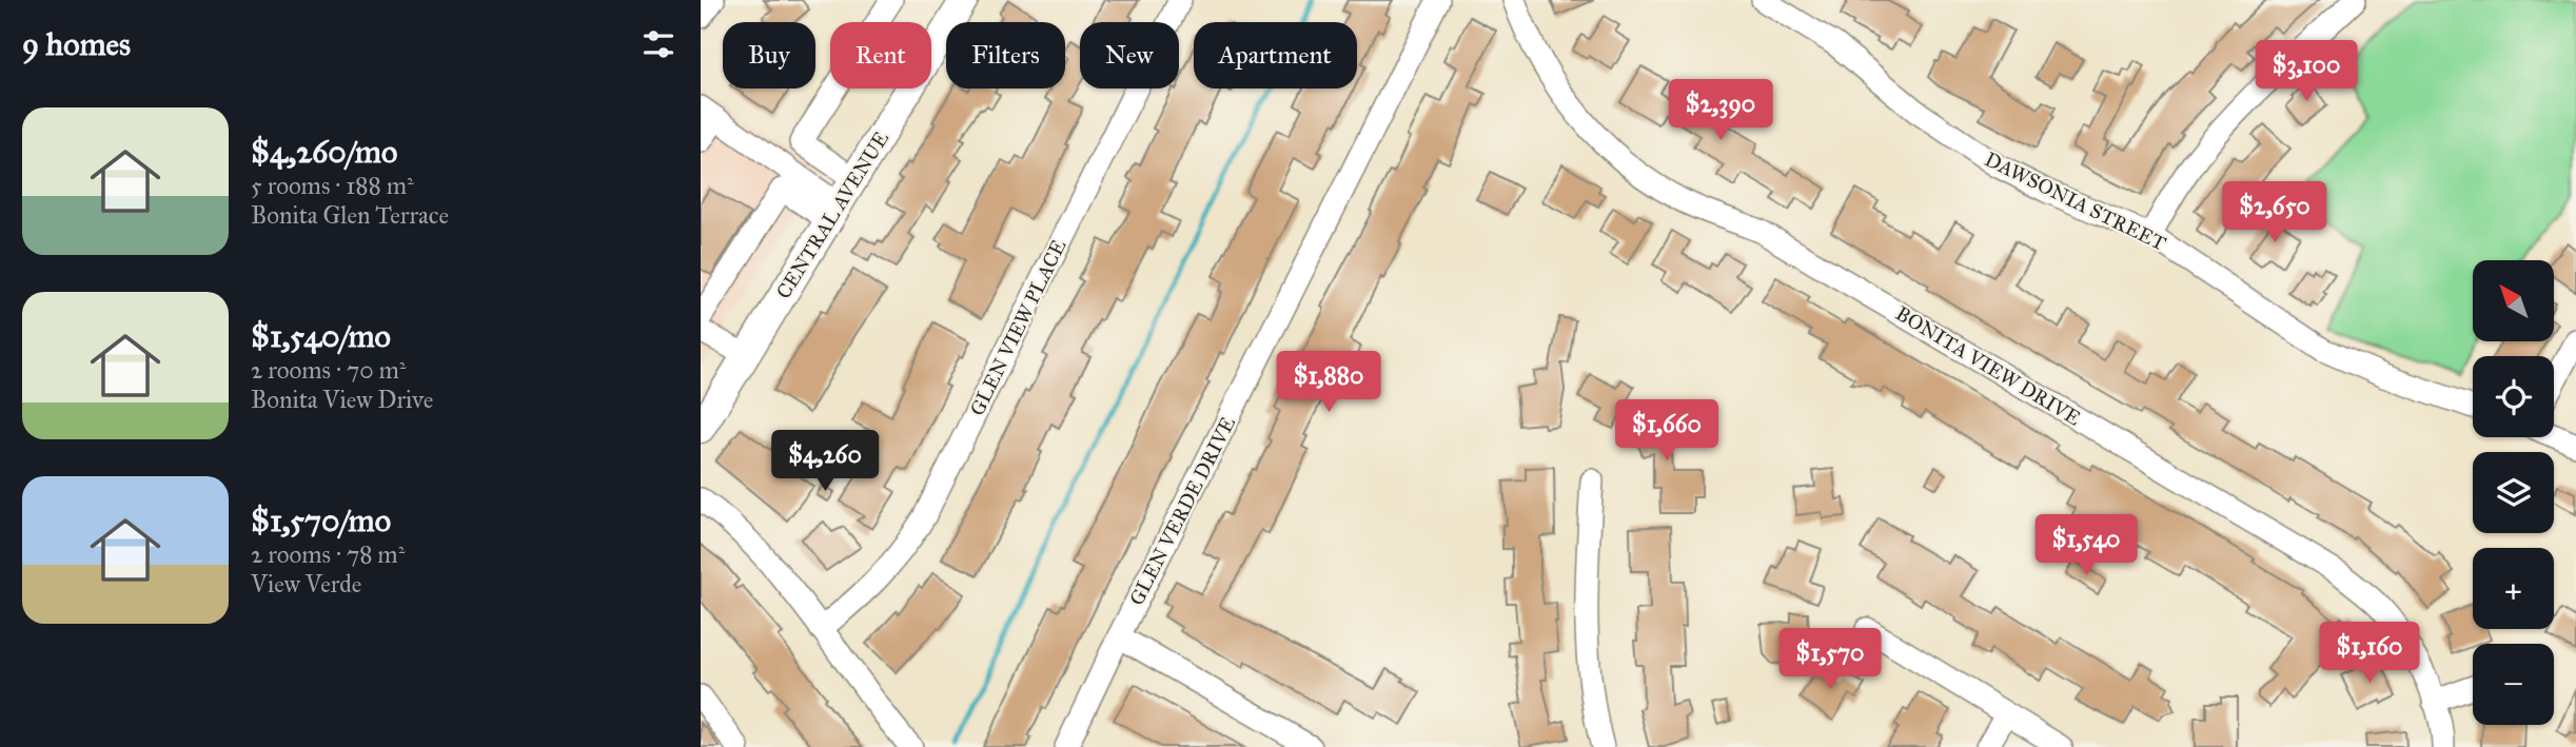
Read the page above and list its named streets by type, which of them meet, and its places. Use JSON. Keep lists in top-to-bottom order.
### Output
{
  "streets": {
    "main road": ["CENTRAL AVENUE"],
    "street": [
      "DAWSONIA STREET",
      "GLEN VIEW PLACE",
      "BONITA VIEW DRIVE",
      "GLEN VERDE DRIVE"
    ]
  },
  "north": "top left",
  "page": {
    "heading": "9 homes",
    "chip": [
      "Buy",
      "Rent",
      "Filters",
      "New",
      "Apartment"
    ],
    "price": [
      "$3,100",
      "$2,390",
      "$2,650",
      "$1,880",
      "$1,660",
      "$4,260",
      "$1,540",
      "$1,160",
      "$1,570"
    ],
    "list": [
      {
        "name": "$4,260/mo",
        "note": "5 rooms · 188 m² · Bonita Glen Terrace"
      },
      {
        "name": "$1,540/mo",
        "note": "2 rooms · 70 m² · Bonita View Drive"
      },
      {
        "name": "$1,570/mo",
        "note": "2 rooms · 78 m² · View Verde"
      }
    ],
    "map_buttons": ["+", "−"]
  }
}
